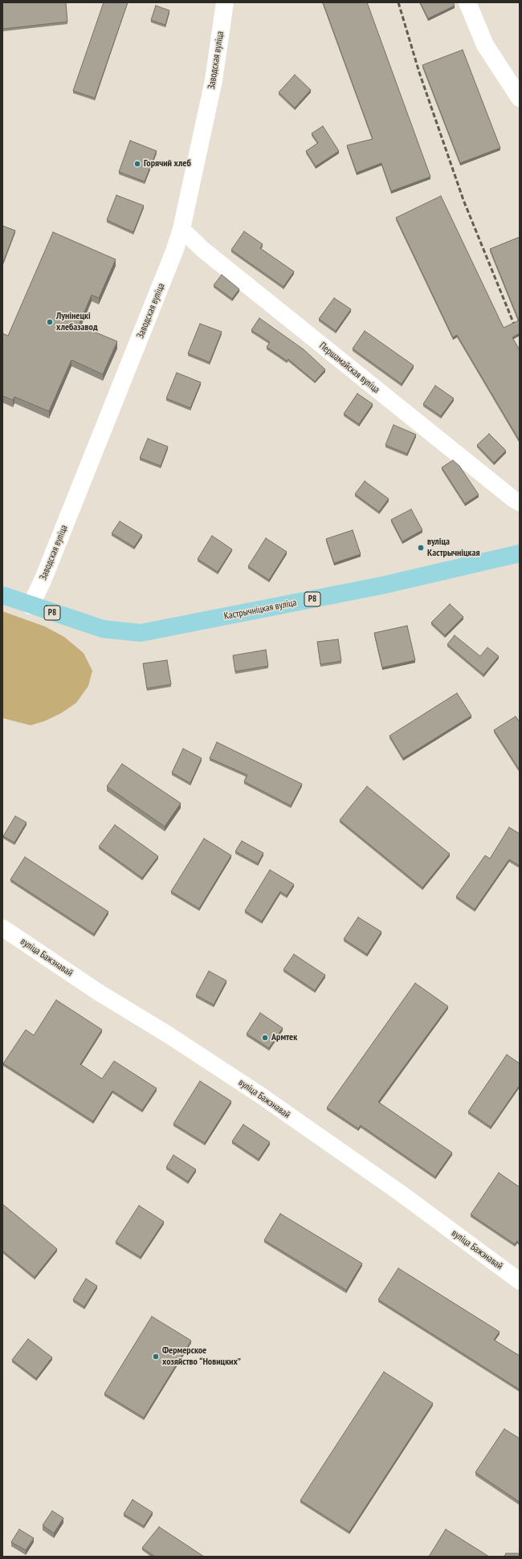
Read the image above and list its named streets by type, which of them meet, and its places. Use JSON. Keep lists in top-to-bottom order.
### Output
{
  "streets": {
    "main road": ["Р8", "Кастрычніцкая вуліца"],
    "street": ["Заводская вуліца", "Першамайская вуліца", "вуліца Бажэнавай"]
  },
  "crossings": [
    ["Заводская вуліца", "Першамайская вуліца"],
    ["Заводская вуліца", "Кастрычніцкая вуліца"]
  ],
  "places": [
    "Горячий хлеб",
    "Лунінецкі хлебазавод",
    "вуліца Кастрычніцкая",
    "Армтек",
    "Фермерское хозяйство “Новицких”"
  ]
}
